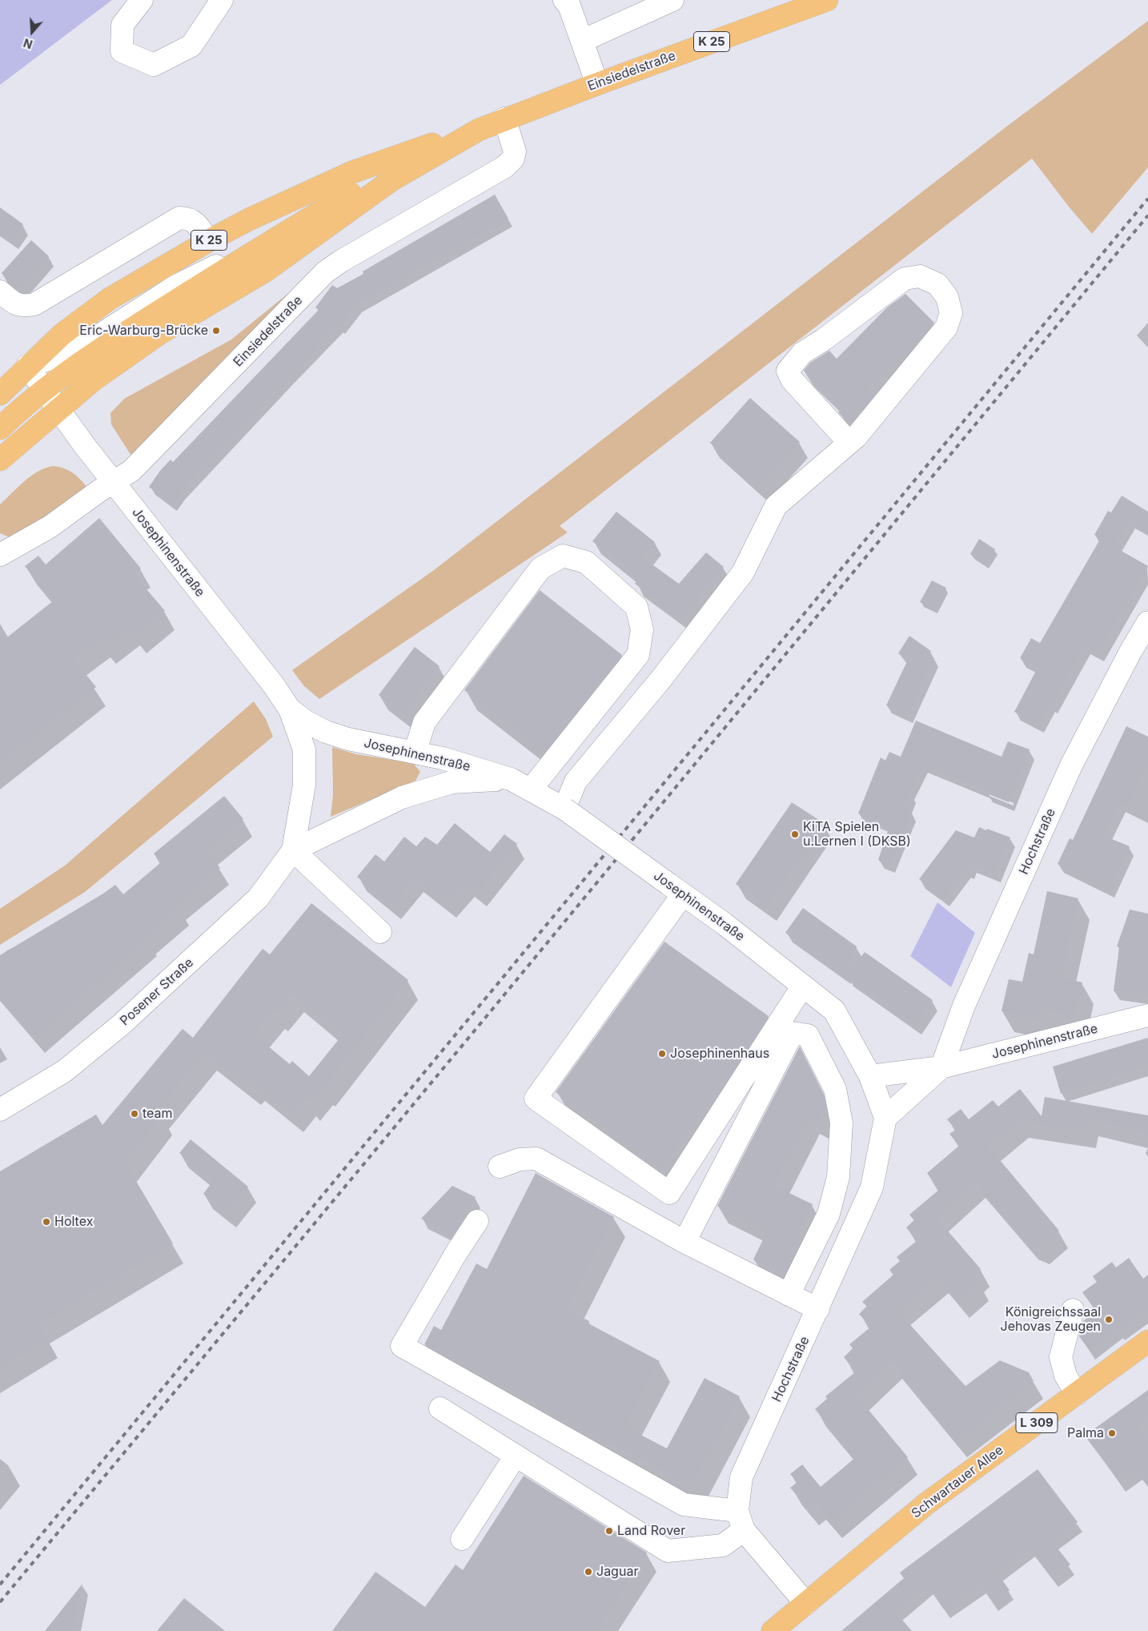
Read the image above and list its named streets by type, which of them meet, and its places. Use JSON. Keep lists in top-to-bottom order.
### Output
{
  "streets": {
    "main road": [
      "K 25",
      "Einsiedelstraße",
      "L 309",
      "Schwartauer Allee"
    ],
    "street": ["Josephinenstraße", "Hochstraße", "Posener Straße"]
  },
  "crossings": [
    ["Einsiedelstraße", "Josephinenstraße"],
    ["Josephinenstraße", "Hochstraße"],
    ["Josephinenstraße", "Posener Straße"]
  ],
  "places": [
    "Eric-Warburg-Brücke",
    "KiTA Spielen u.Lernen I (DKSB)",
    "Josephinenhaus",
    "team",
    "Holtex",
    "Königreichssaal Jehovas Zeugen",
    "Palma",
    "Land Rover",
    "Jaguar"
  ],
  "north": "bottom"
}
